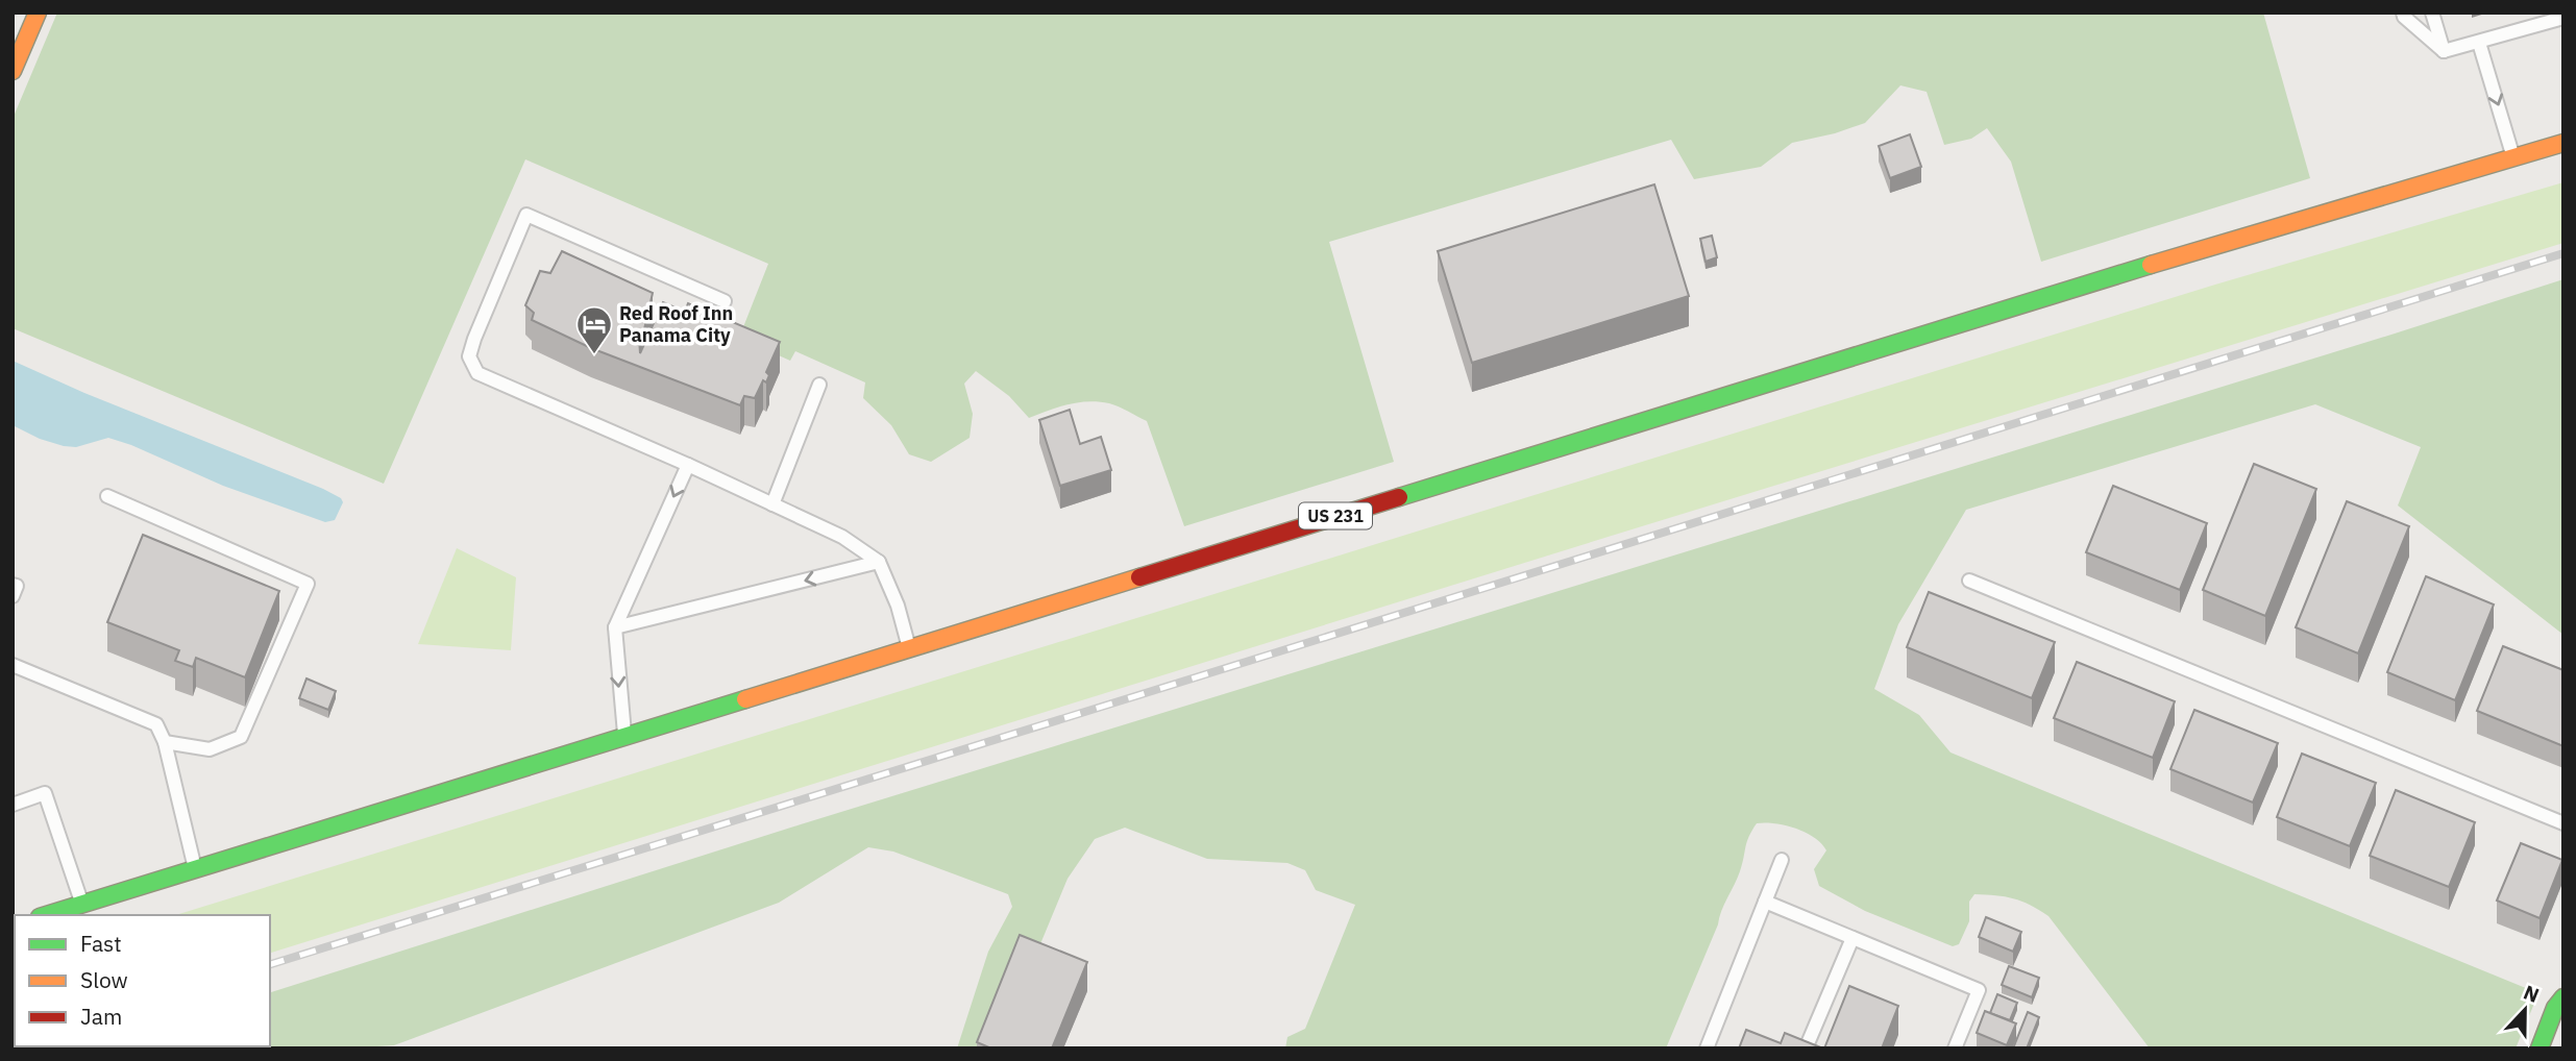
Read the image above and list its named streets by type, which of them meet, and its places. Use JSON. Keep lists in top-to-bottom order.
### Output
{
  "streets": {
    "main road": ["US 231"]
  },
  "places": {
    "hotel": ["Red Roof Inn Panama City"]
  },
  "legend": ["Fast", "Slow", "Jam"],
  "north": "top"
}
